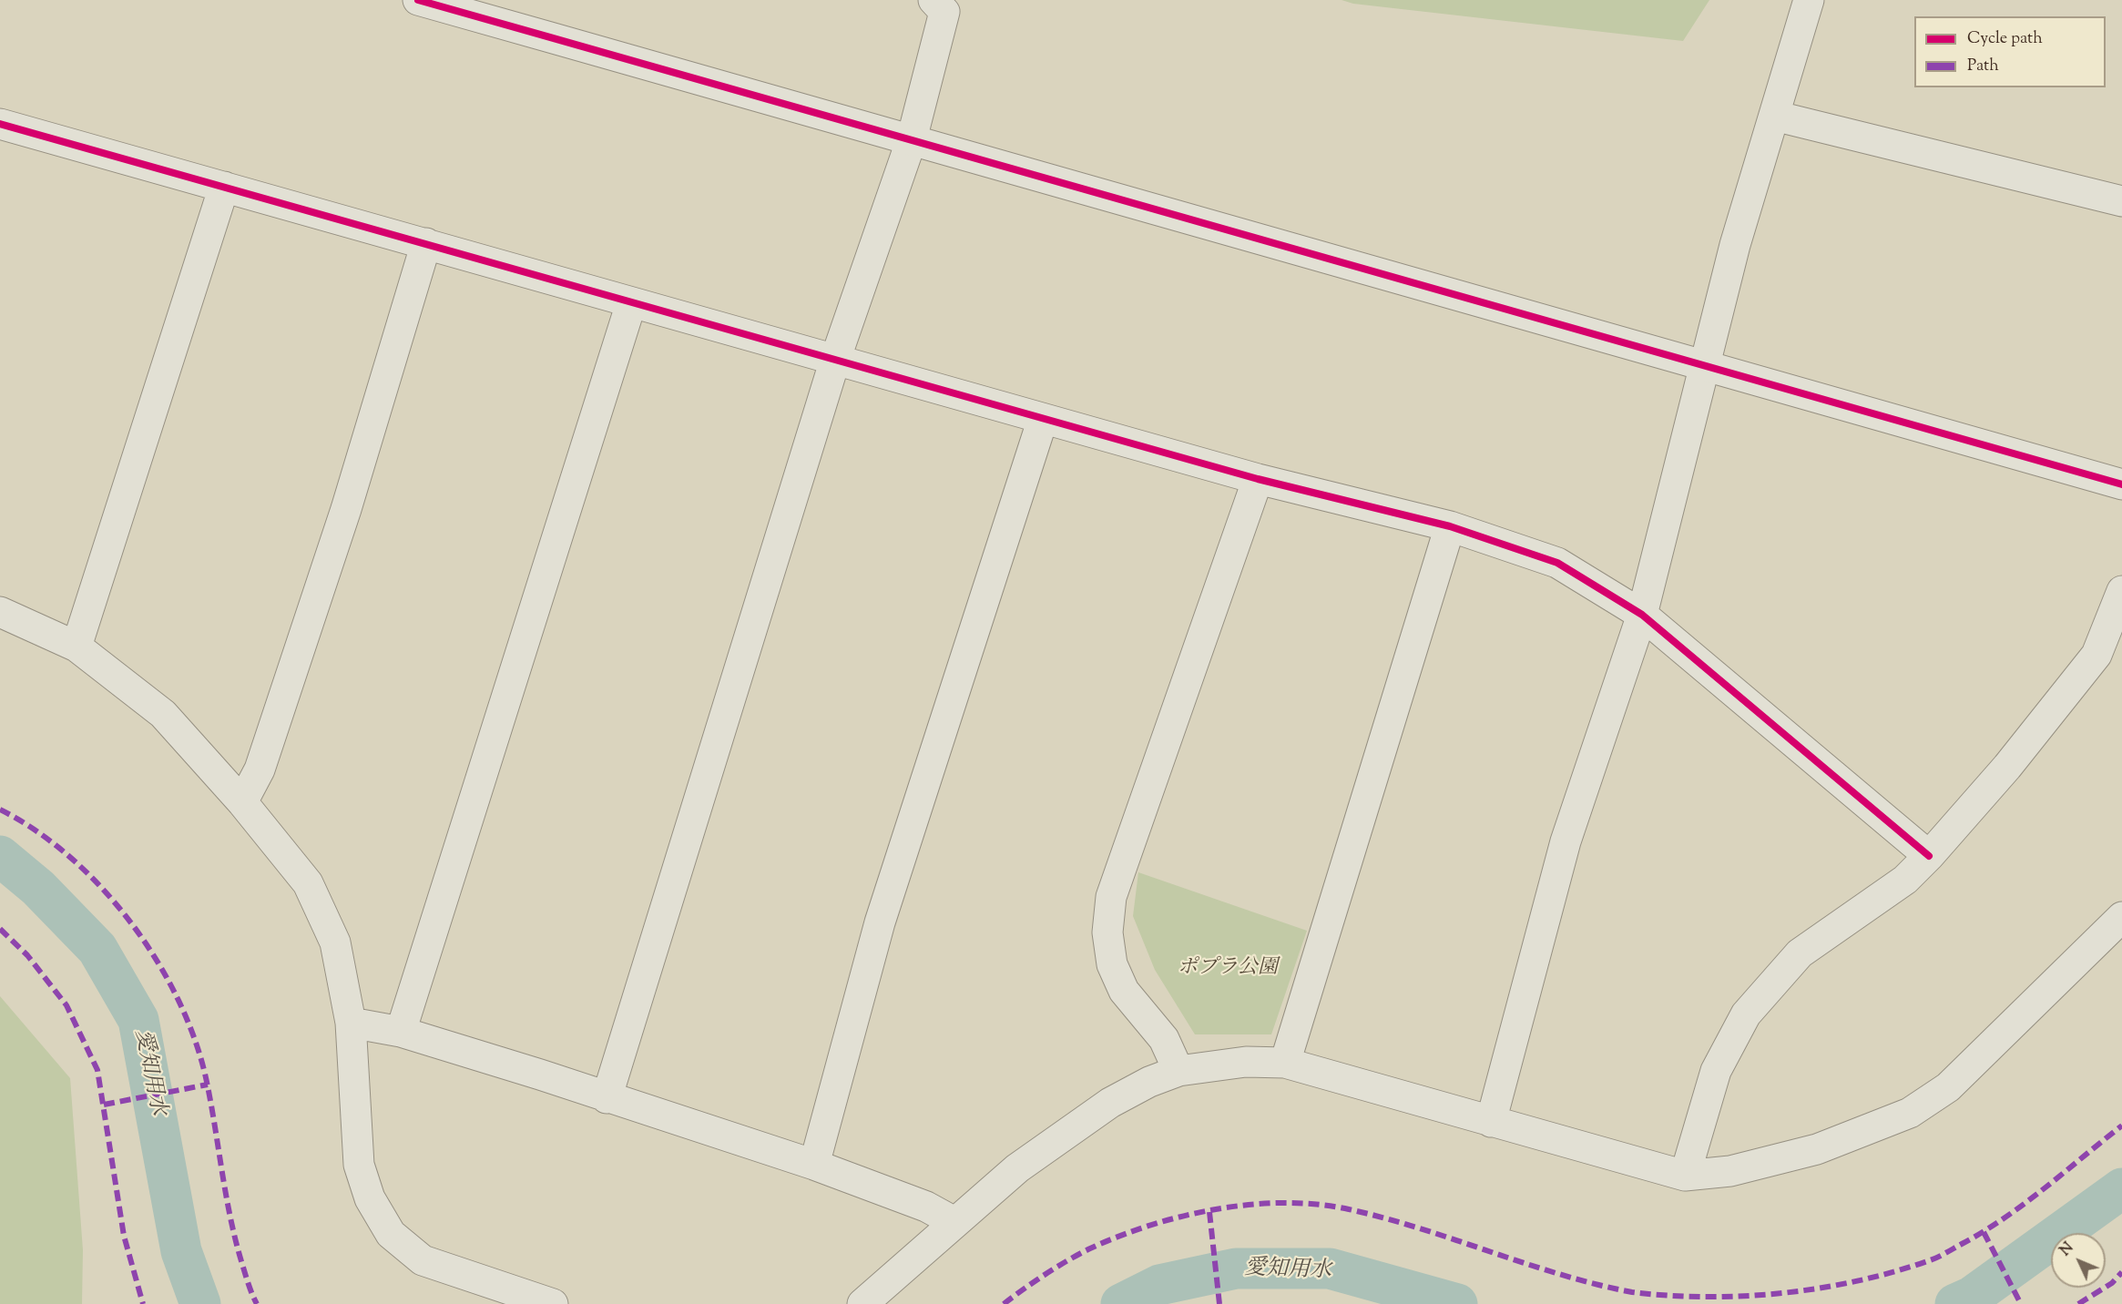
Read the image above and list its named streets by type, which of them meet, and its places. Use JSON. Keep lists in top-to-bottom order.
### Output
{
  "water": ["愛知用水"],
  "parks": ["ポプラ公園"],
  "legend": ["Cycle path", "Path"],
  "north": "top left"
}
